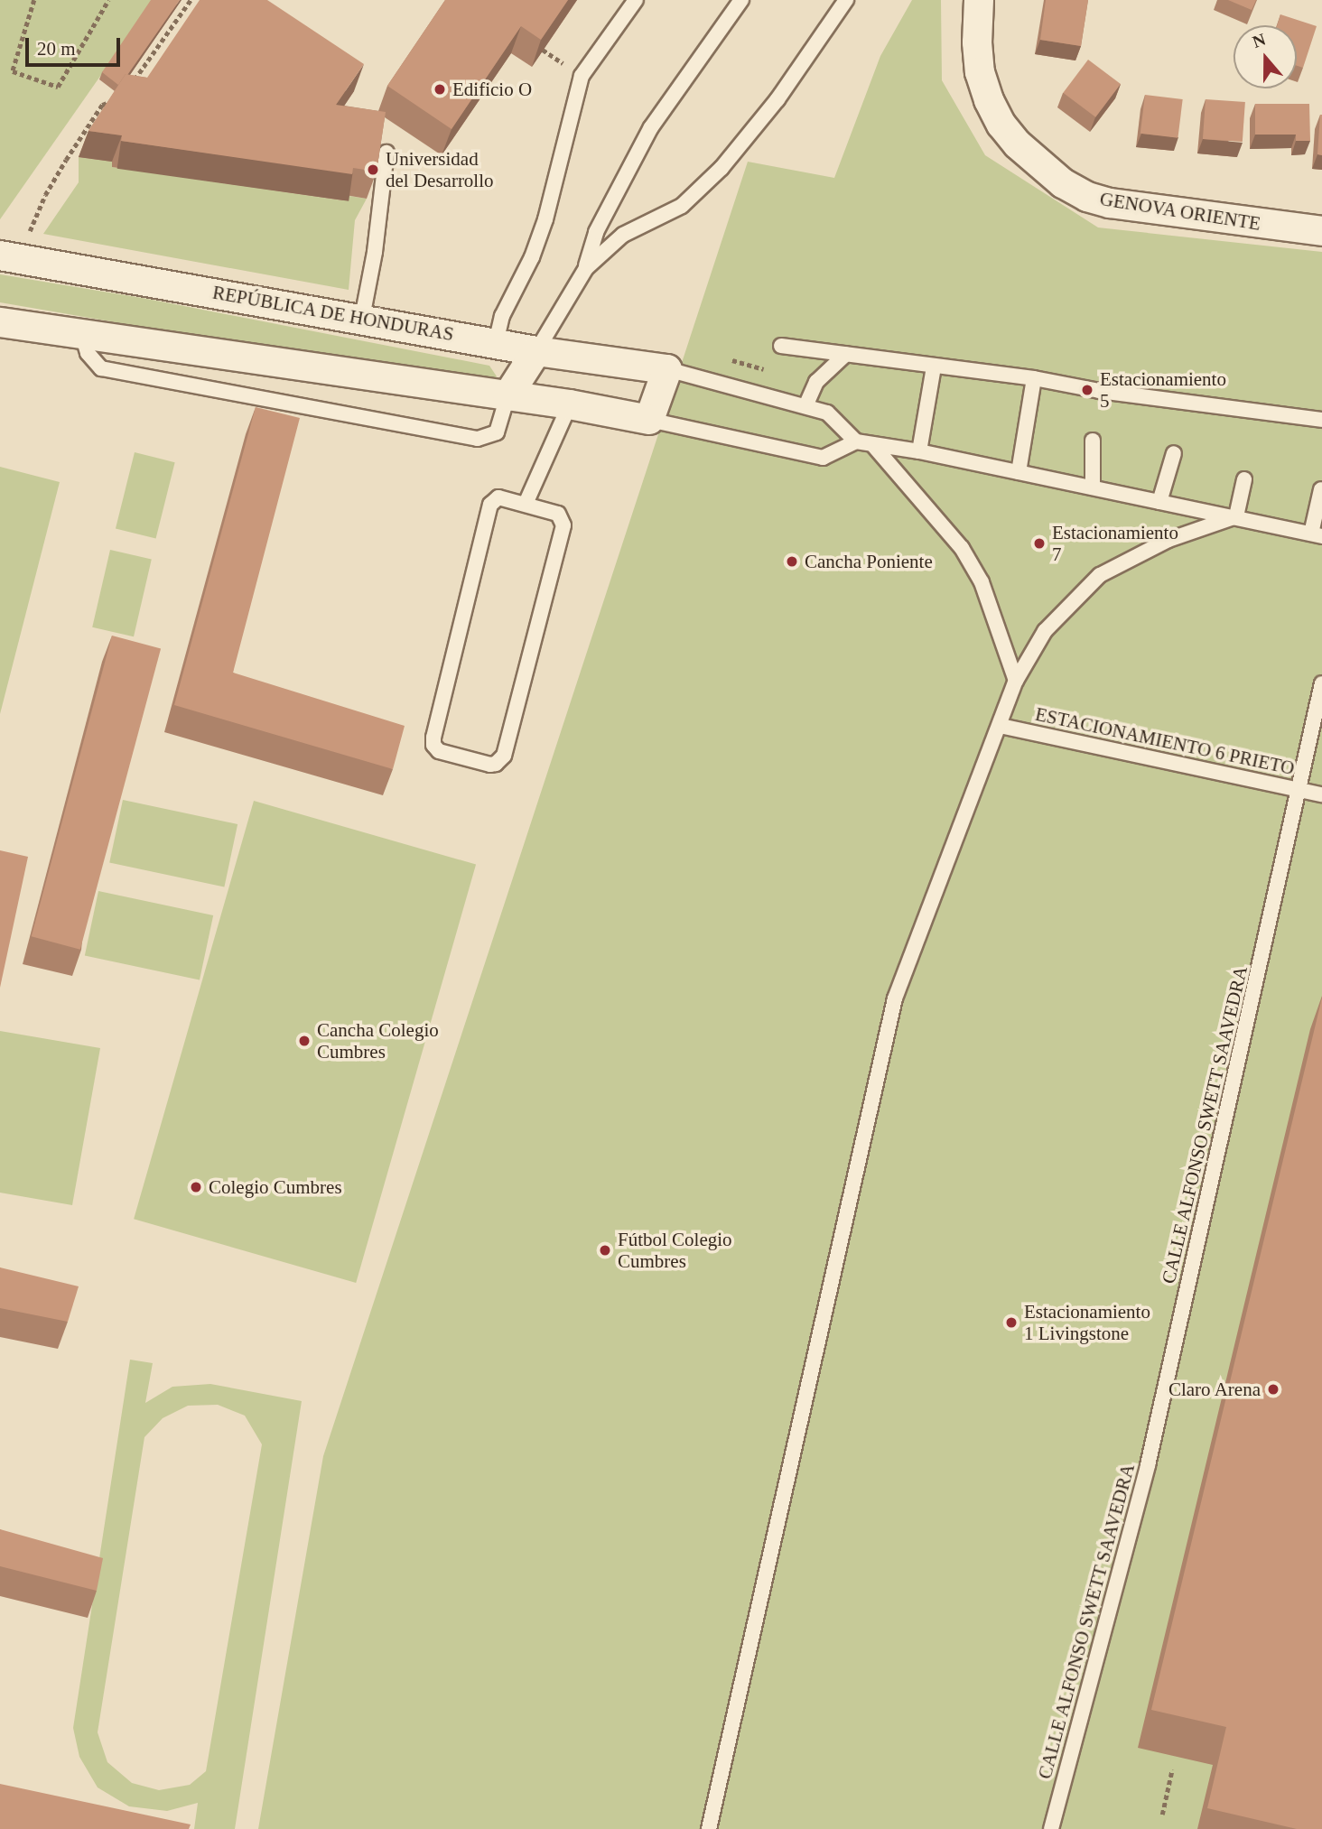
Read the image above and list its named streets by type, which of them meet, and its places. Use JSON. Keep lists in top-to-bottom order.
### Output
{
  "streets": {
    "street": ["GENOVA ORIENTE", "REPÚBLICA DE HONDURAS"],
    "lane": ["ESTACIONAMIENTO 6 PRIETO", "CALLE ALFONSO SWETT SAAVEDRA"]
  },
  "crossings": [
    ["ESTACIONAMIENTO 6 PRIETO", "CALLE ALFONSO SWETT SAAVEDRA"]
  ],
  "places": [
    "Edificio O",
    "Universidad del Desarrollo",
    "Estacionamiento 5",
    "Estacionamiento 7",
    "Cancha Poniente",
    "Cancha Colegio Cumbres",
    "Colegio Cumbres",
    "Fútbol Colegio Cumbres",
    "Estacionamiento 1 Livingstone",
    "Claro Arena"
  ],
  "scale_bar": "20 m",
  "north": "top"
}
